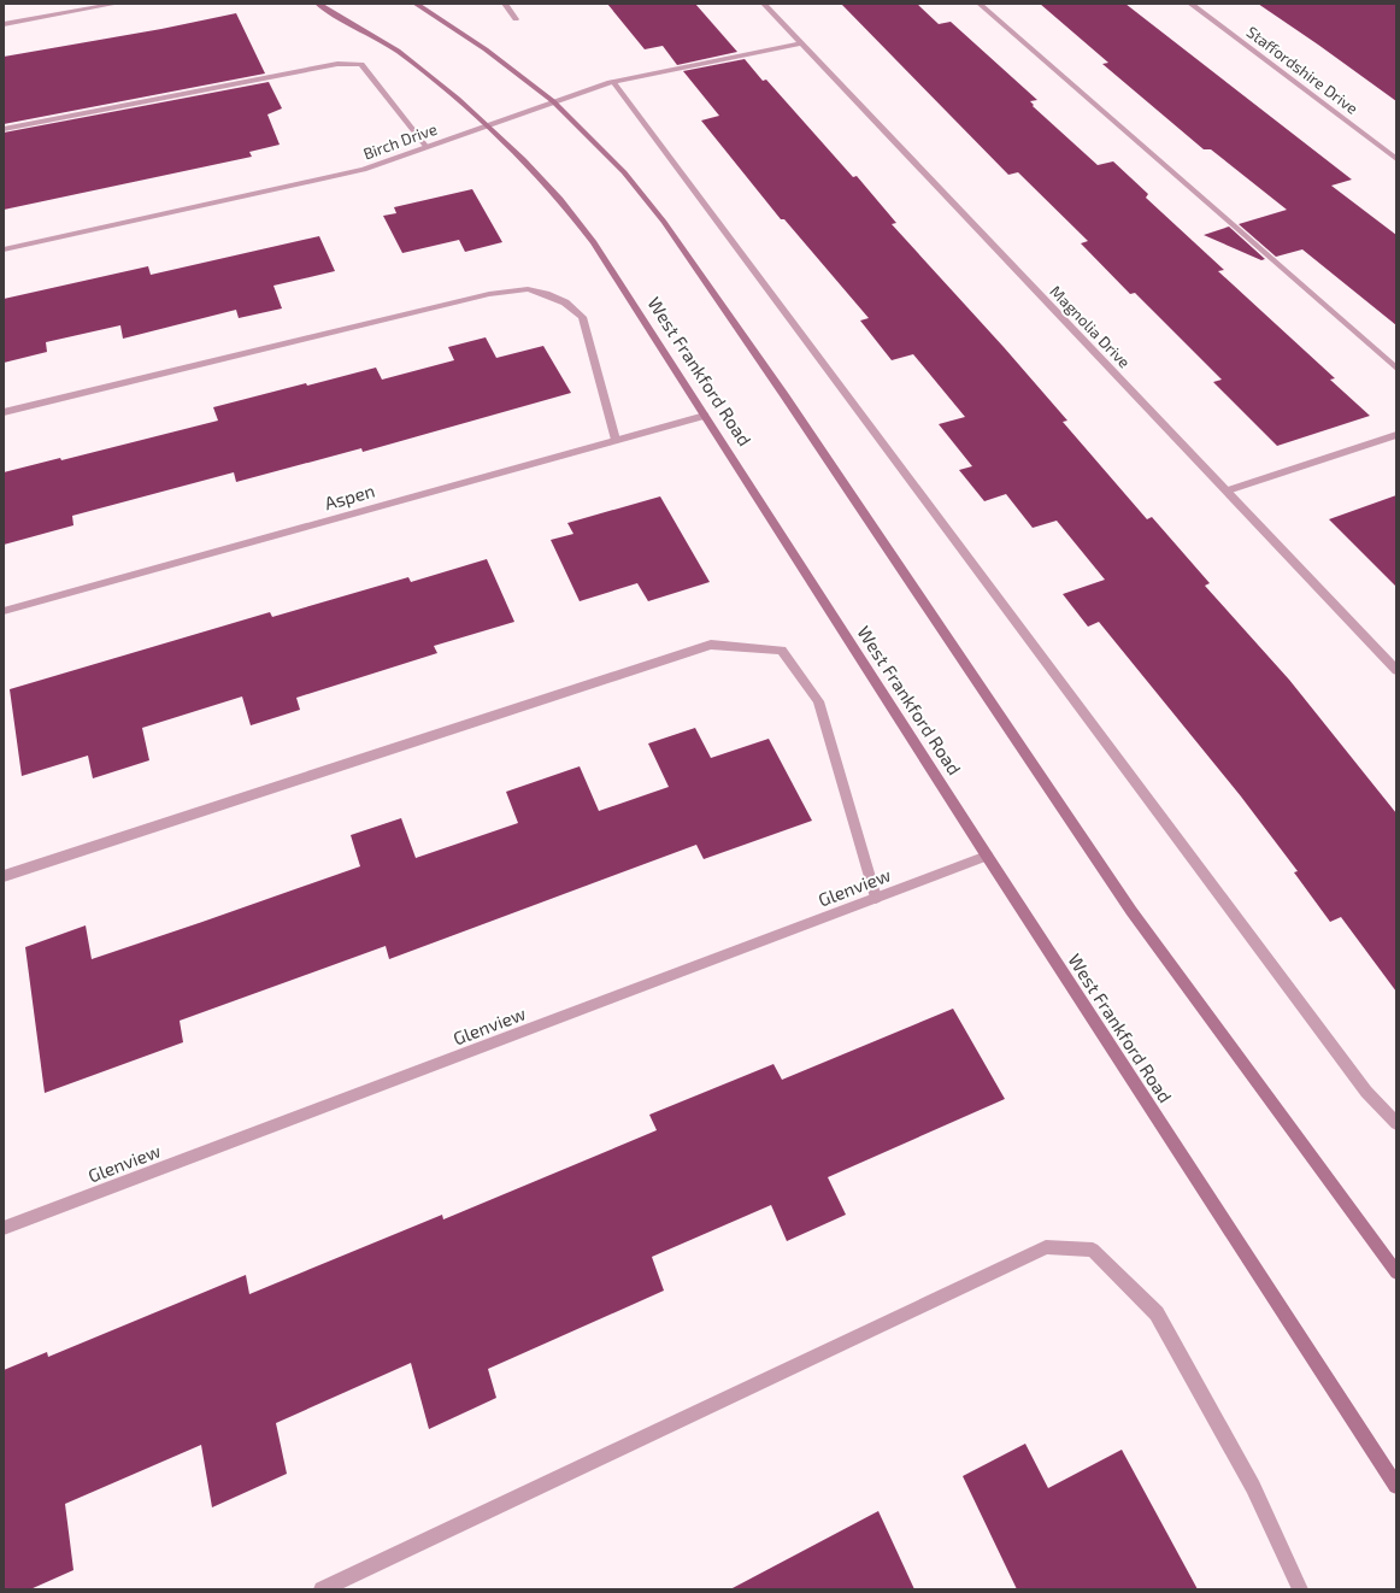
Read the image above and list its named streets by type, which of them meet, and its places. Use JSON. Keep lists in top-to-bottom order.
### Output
{
  "streets": {
    "main road": ["West Frankford Road"],
    "street": [
      "Staffordshire Drive",
      "Birch Drive",
      "Magnolia Drive",
      "Aspen",
      "Glenview"
    ]
  },
  "crossings": [
    ["Birch Drive", "Magnolia Drive"],
    ["Birch Drive", "West Frankford Road"],
    ["West Frankford Road", "Aspen"],
    ["West Frankford Road", "Glenview"]
  ]
}
